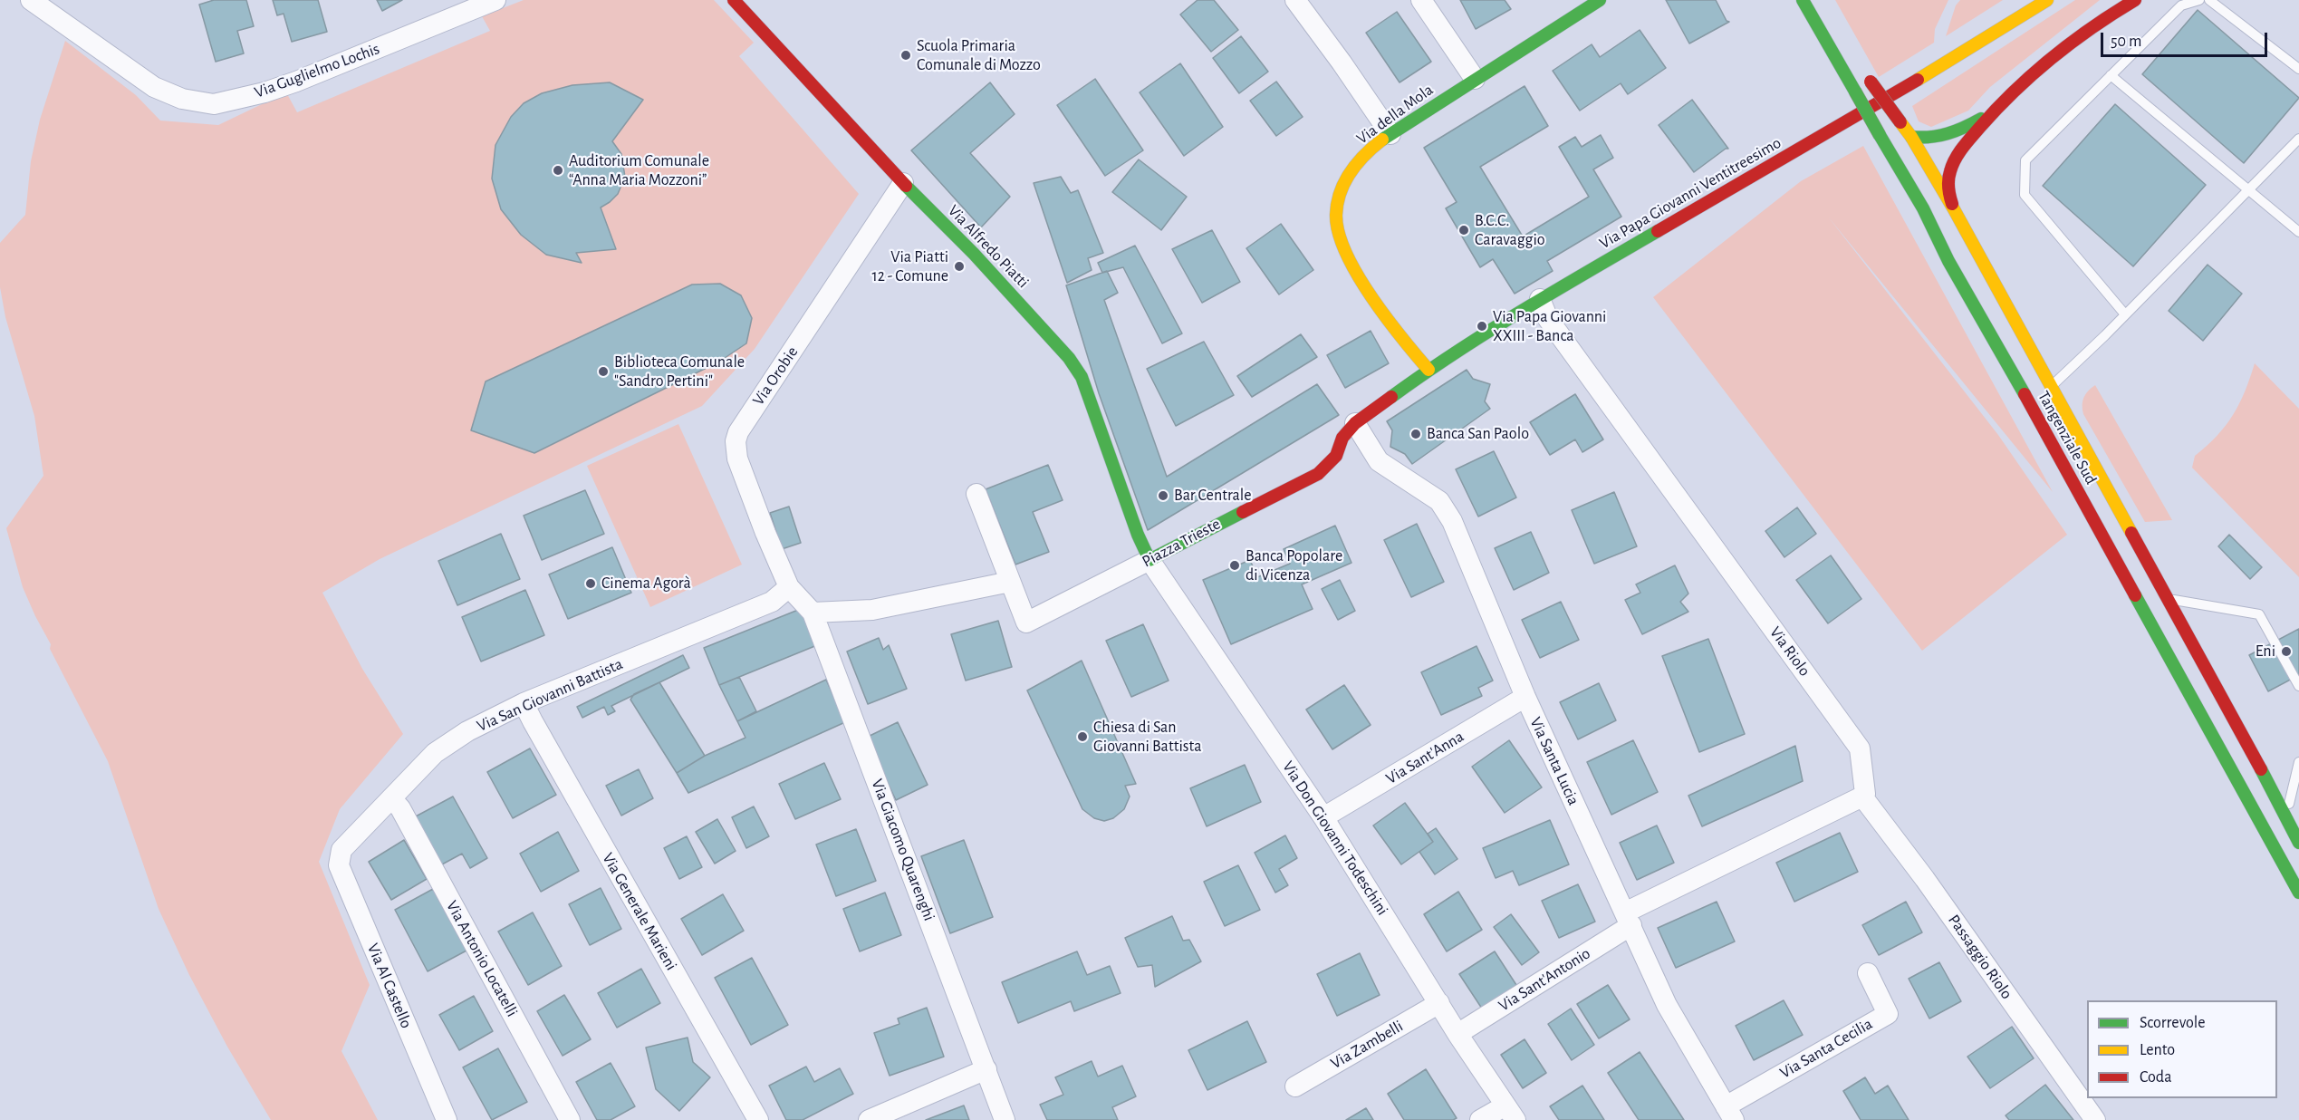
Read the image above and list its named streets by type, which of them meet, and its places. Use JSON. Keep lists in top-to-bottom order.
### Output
{
  "streets": {
    "main road": [
      "Via della Mola",
      "Via Papa Giovanni Ventitreesimo",
      "Via Alfredo Piatti",
      "Tangenziale Sud",
      "Piazza Trieste"
    ],
    "street": [
      "Via Guglielmo Lochis",
      "Via Orobie",
      "Via Riolo",
      "Via San Giovanni Battista",
      "Via Sant'Anna",
      "Via Santa Lucia",
      "Via Don Giovanni Todeschini",
      "Via Giacomo Quarenghi",
      "Via Generale Marieni",
      "Passaggio Riolo",
      "Via Antonio Locatelli",
      "Via Sant'Antonio",
      "Via Al Castello",
      "Via Zambelli",
      "Via Santa Cecilia"
    ]
  },
  "crossings": [
    ["Via della Mola", "Via Papa Giovanni Ventitreesimo"],
    ["Via Papa Giovanni Ventitreesimo", "Piazza Trieste"],
    ["Via Papa Giovanni Ventitreesimo", "Via Riolo"],
    ["Via Papa Giovanni Ventitreesimo", "Via Santa Lucia"],
    ["Via Alfredo Piatti", "Via Orobie"],
    ["Via Alfredo Piatti", "Piazza Trieste"],
    ["Via Alfredo Piatti", "Via Don Giovanni Todeschini"],
    ["Via Orobie", "Via San Giovanni Battista"],
    ["Via Orobie", "Via Giacomo Quarenghi"],
    ["Piazza Trieste", "Via Santa Lucia"],
    ["Piazza Trieste", "Via Don Giovanni Todeschini"],
    ["Via Riolo", "Passaggio Riolo"],
    ["Via San Giovanni Battista", "Via Giacomo Quarenghi"],
    ["Via San Giovanni Battista", "Via Generale Marieni"],
    ["Via San Giovanni Battista", "Via Antonio Locatelli"],
    ["Via San Giovanni Battista", "Via Al Castello"],
    ["Via Sant'Anna", "Via Santa Lucia"],
    ["Via Sant'Anna", "Via Don Giovanni Todeschini"],
    ["Via Santa Lucia", "Via Sant'Antonio"],
    ["Via Santa Lucia", "Via Santa Cecilia"],
    ["Via Don Giovanni Todeschini", "Via Sant'Antonio"],
    ["Via Don Giovanni Todeschini", "Via Zambelli"]
  ],
  "places": [
    "Scuola Primaria Comunale di Mozzo",
    "Auditorium Comunale “Anna Maria Mozzoni”",
    "B.C.C. Caravaggio",
    "Via Piatti 12 - Comune",
    "Via Papa Giovanni XXIII - Banca",
    "Biblioteca Comunale \"Sandro Pertini\"",
    "Banca San Paolo",
    "Bar Centrale",
    "Banca Popolare di Vicenza",
    "Cinema Agorà",
    "Eni",
    "Chiesa di San Giovanni Battista"
  ],
  "legend": ["Scorrevole", "Lento", "Coda"],
  "scale_bar": "50 m"
}
